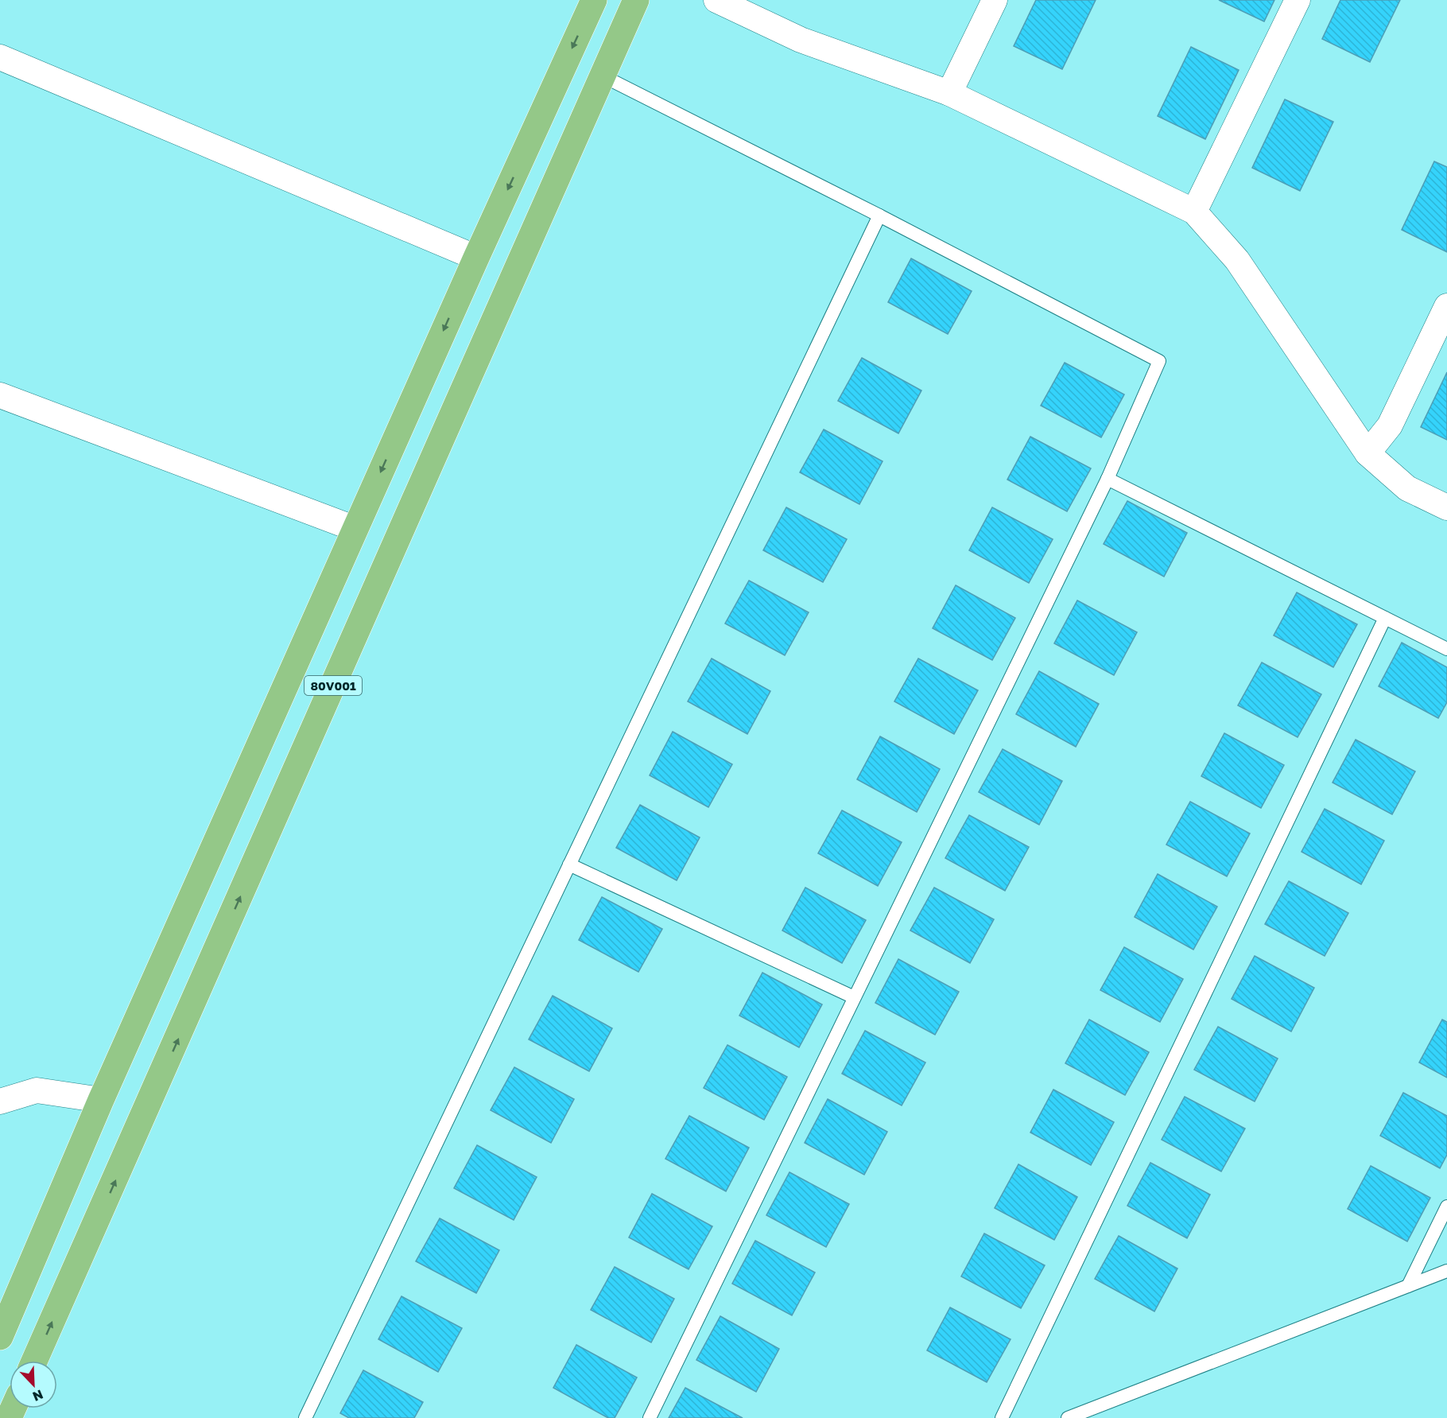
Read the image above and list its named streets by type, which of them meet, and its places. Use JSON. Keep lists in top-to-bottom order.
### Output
{
  "streets": {
    "highway": ["80V001"]
  },
  "north": "bottom right"
}
